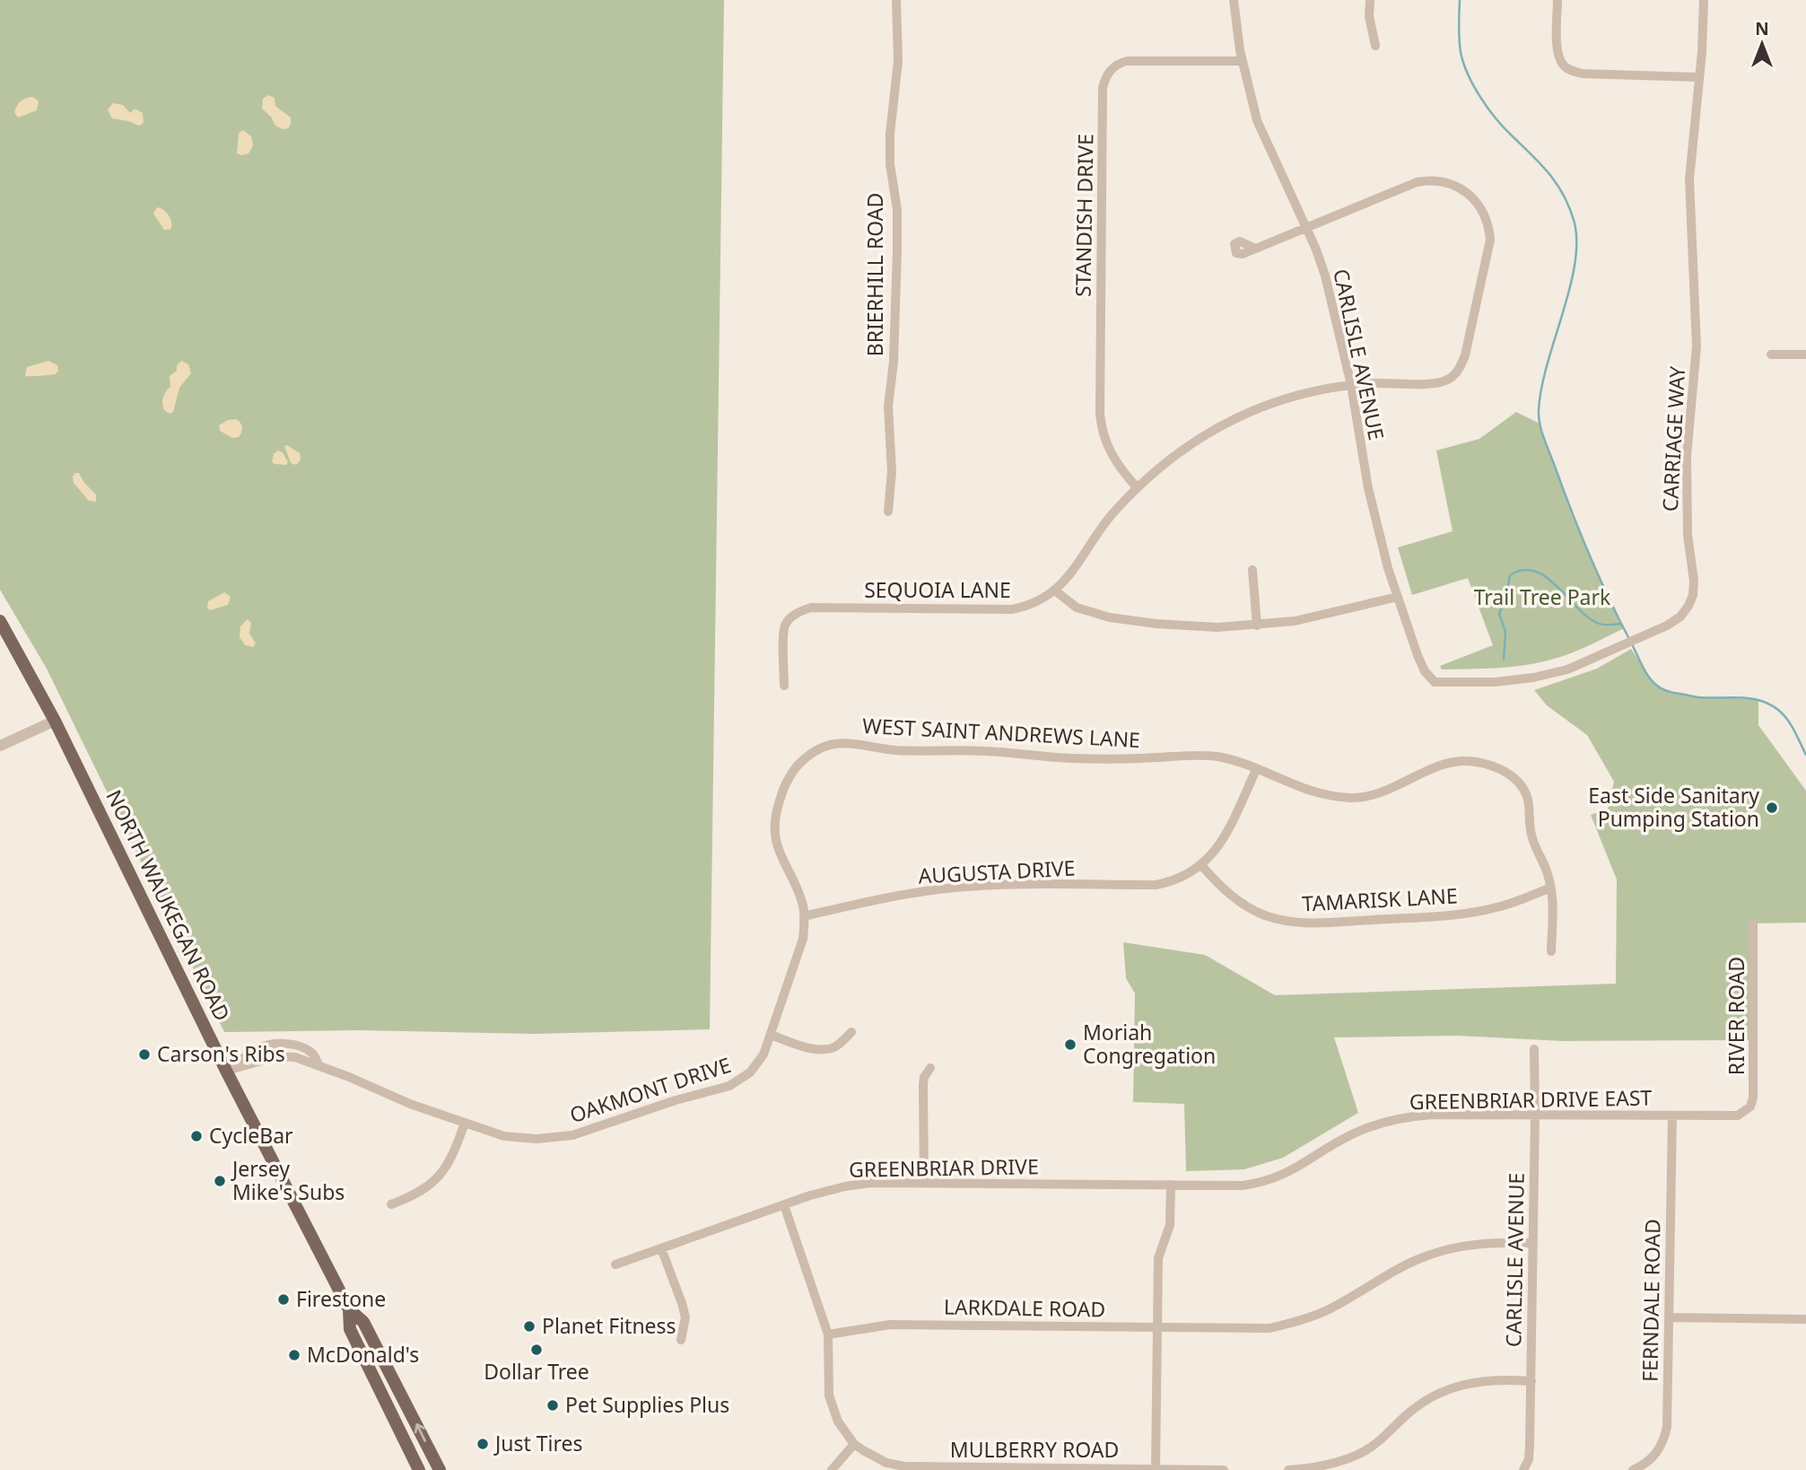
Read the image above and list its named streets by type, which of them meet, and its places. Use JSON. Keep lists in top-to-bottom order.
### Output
{
  "streets": {
    "main road": ["NORTH WAUKEGAN ROAD"],
    "street": [
      "STANDISH DRIVE",
      "BRIERHILL ROAD",
      "CARLISLE AVENUE",
      "CARRIAGE WAY",
      "SEQUOIA LANE",
      "WEST SAINT ANDREWS LANE",
      "AUGUSTA DRIVE",
      "TAMARISK LANE",
      "RIVER ROAD",
      "OAKMONT DRIVE",
      "GREENBRIAR DRIVE EAST",
      "GREENBRIAR DRIVE",
      "FERNDALE ROAD",
      "LARKDALE ROAD",
      "MULBERRY ROAD"
    ]
  },
  "crossings": [
    ["STANDISH DRIVE", "CARLISLE AVENUE"],
    ["STANDISH DRIVE", "SEQUOIA LANE"],
    ["CARLISLE AVENUE", "CARRIAGE WAY"],
    ["CARLISLE AVENUE", "SEQUOIA LANE"],
    ["CARLISLE AVENUE", "GREENBRIAR DRIVE EAST"],
    ["CARLISLE AVENUE", "LARKDALE ROAD"],
    ["WEST SAINT ANDREWS LANE", "TAMARISK LANE"],
    ["WEST SAINT ANDREWS LANE", "OAKMONT DRIVE"],
    ["AUGUSTA DRIVE", "TAMARISK LANE"],
    ["AUGUSTA DRIVE", "OAKMONT DRIVE"],
    ["NORTH WAUKEGAN ROAD", "OAKMONT DRIVE"],
    ["RIVER ROAD", "GREENBRIAR DRIVE EAST"],
    ["GREENBRIAR DRIVE EAST", "GREENBRIAR DRIVE"],
    ["GREENBRIAR DRIVE EAST", "FERNDALE ROAD"]
  ],
  "parks": ["Trail Tree Park"],
  "places": [
    "East Side Sanitary Pumping Station",
    "Moriah Congregation",
    "Carson's Ribs",
    "CycleBar",
    "Jersey Mike's Subs",
    "Firestone",
    "Planet Fitness",
    "Dollar Tree",
    "McDonald's",
    "Pet Supplies Plus",
    "Just Tires"
  ],
  "north": "top"
}
